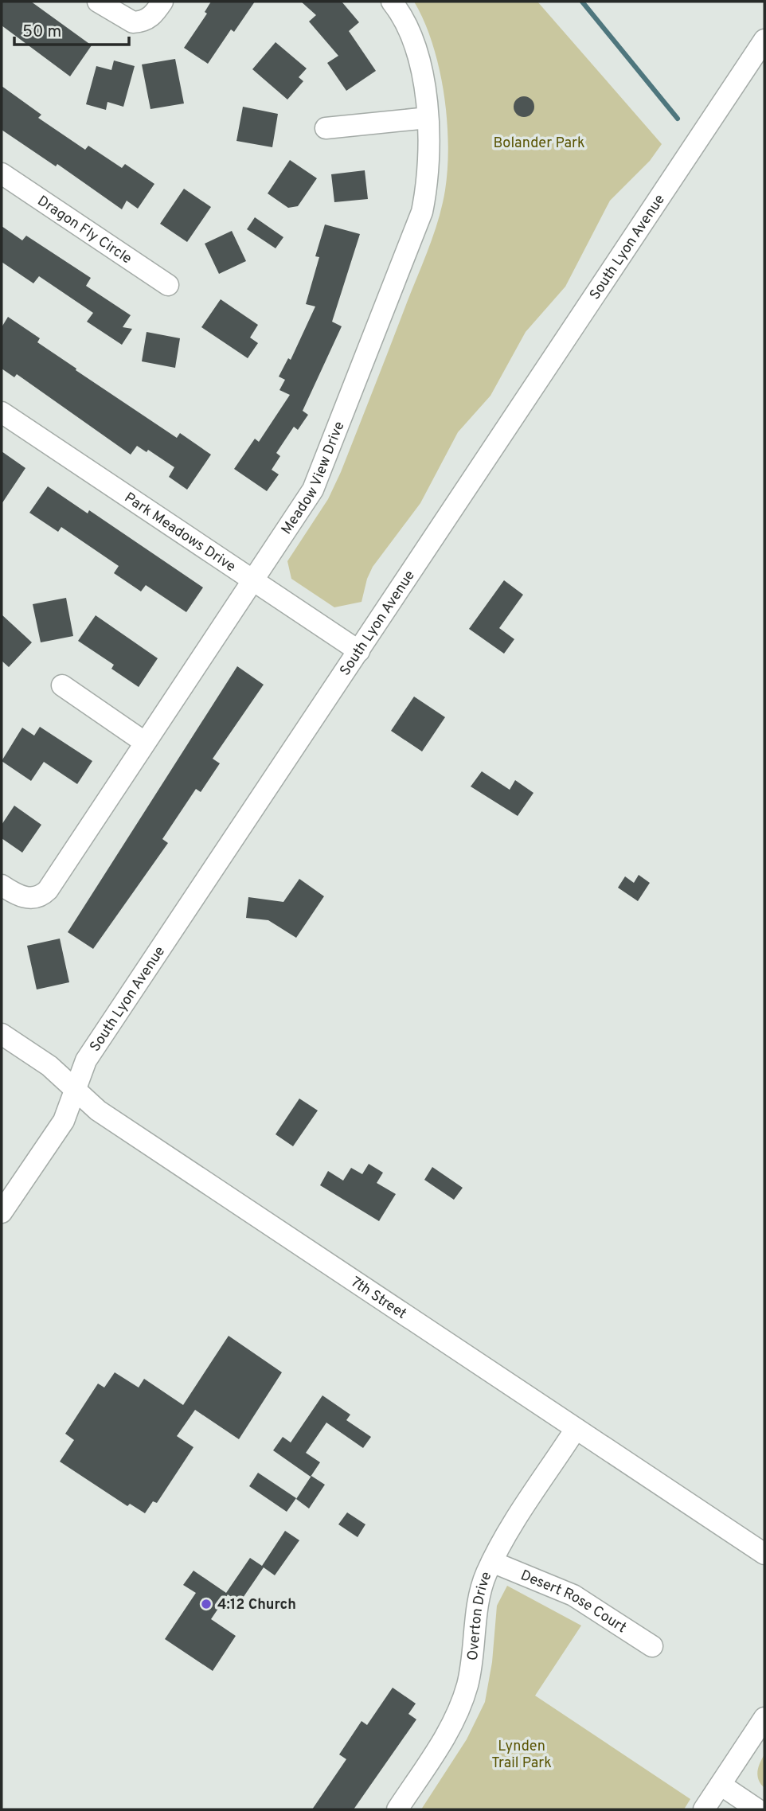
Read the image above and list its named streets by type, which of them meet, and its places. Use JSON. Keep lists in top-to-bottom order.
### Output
{
  "streets": {
    "street": [
      "Dragon Fly Circle",
      "South Lyon Avenue",
      "Meadow View Drive",
      "Park Meadows Drive",
      "7th Street",
      "Desert Rose Court",
      "Overton Drive"
    ]
  },
  "crossings": [
    ["South Lyon Avenue", "Park Meadows Drive"],
    ["South Lyon Avenue", "7th Street"],
    ["Meadow View Drive", "Park Meadows Drive"],
    ["7th Street", "Overton Drive"],
    ["Desert Rose Court", "Overton Drive"]
  ],
  "parks": ["Bolander Park", "Lynden Trail Park"],
  "places": ["4:12 Church"],
  "scale_bar": "50 m"
}
